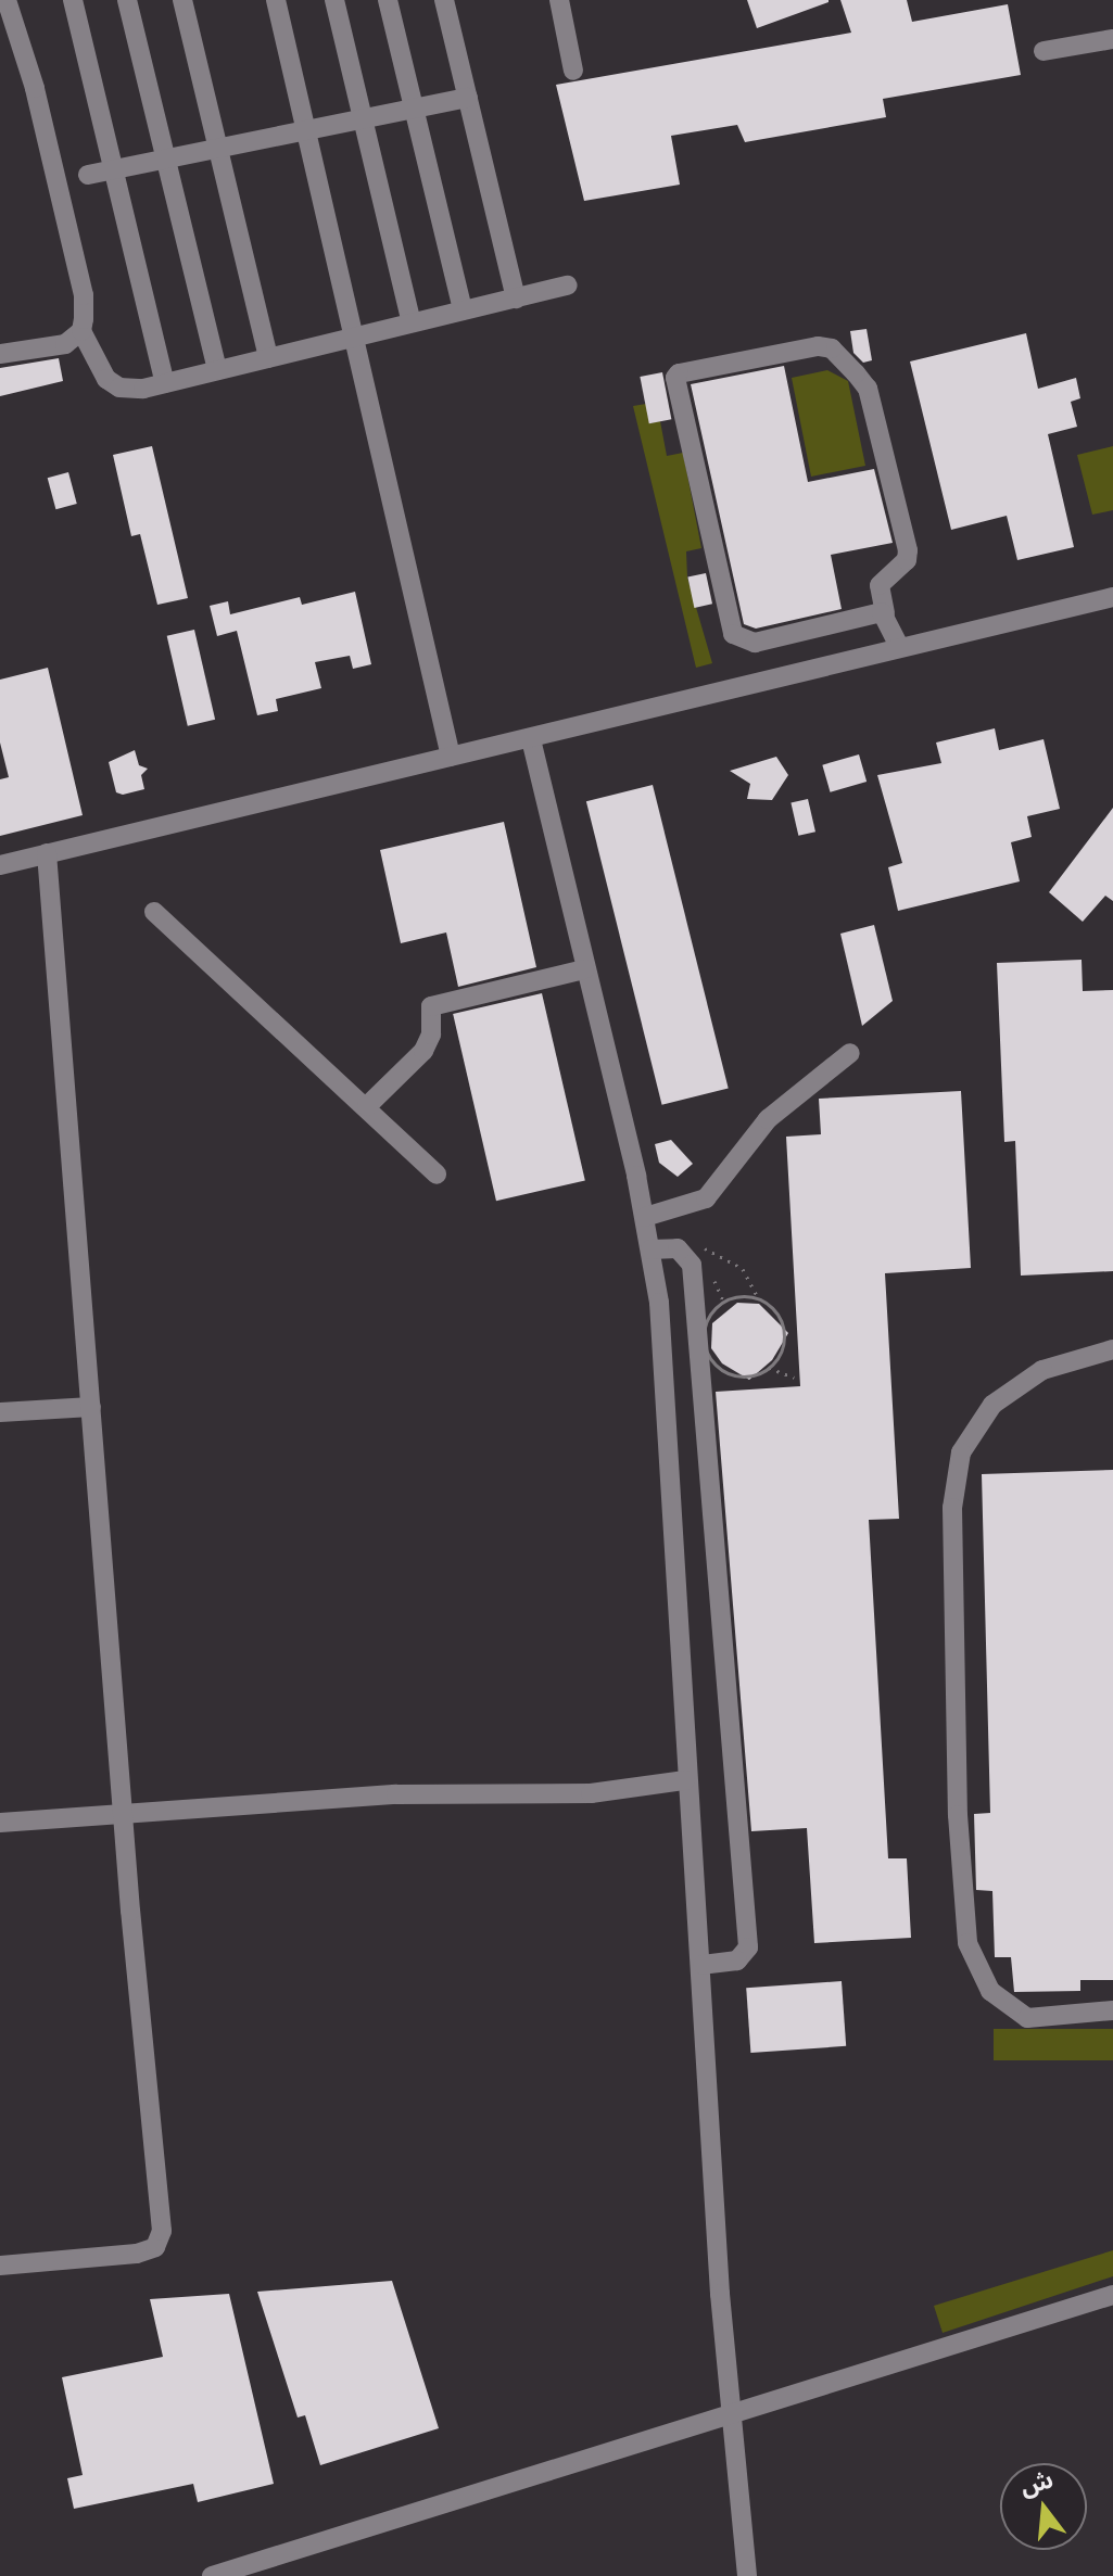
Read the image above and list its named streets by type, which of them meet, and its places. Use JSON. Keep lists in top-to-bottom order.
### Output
{
  "north": "top"
}
